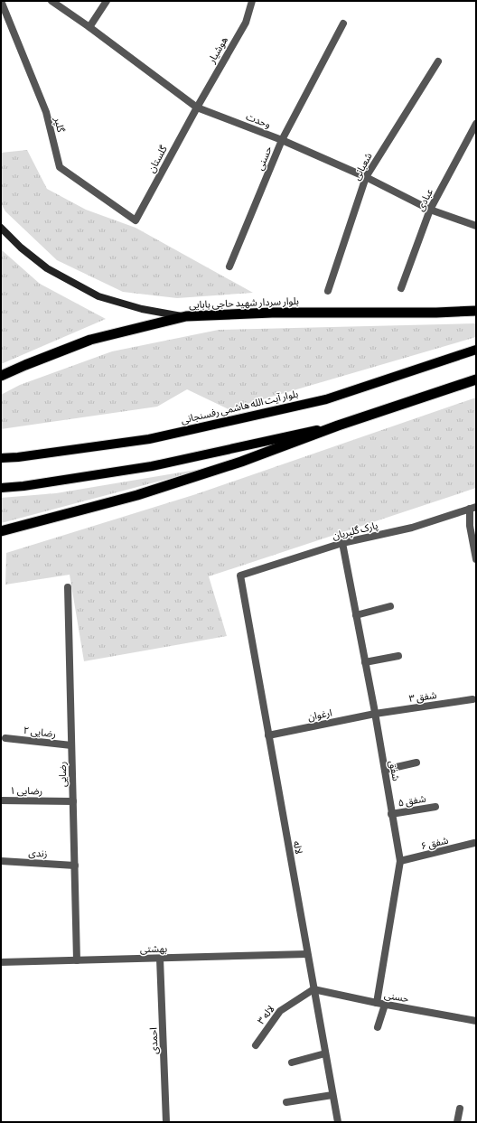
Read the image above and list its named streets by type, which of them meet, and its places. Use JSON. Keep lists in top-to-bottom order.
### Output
{
  "streets": {
    "highway": ["بلوار سردار شهید حاجی بابایی"],
    "main road": ["بلوار آیت الله هاشمی رفسنجانی"],
    "street": [
      "هوشیار",
      "وحدت",
      "گلپر",
      "حسنی",
      "گلستان",
      "شعبانی",
      "عبادی",
      "پارک گلپریان",
      "شفق ۳",
      "ارغوان",
      "رضایی ۲",
      "شفق",
      "رضایی",
      "رضایی ۱",
      "شفق ۵",
      "شفق ۶",
      "لاله",
      "زندی",
      "بهشتی",
      "لاله ۳",
      "احمدی"
    ]
  },
  "crossings": [
    ["هوشیار", "وحدت"],
    ["هوشیار", "گلستان"],
    ["وحدت", "حسنی"],
    ["وحدت", "گلستان"],
    ["وحدت", "شعبانی"],
    ["وحدت", "عبادی"],
    ["گلپر", "گلستان"],
    ["حسنی", "شفق"],
    ["حسنی", "لاله"],
    ["حسنی", "لاله ۳"],
    ["پارک گلپریان", "شفق"],
    ["پارک گلپریان", "لاله"],
    ["شفق ۳", "ارغوان"],
    ["شفق ۳", "شفق"],
    ["ارغوان", "شفق"],
    ["ارغوان", "لاله"],
    ["رضایی ۲", "رضایی"],
    ["شفق", "شفق ۵"],
    ["شفق", "شفق ۶"],
    ["رضایی", "رضایی ۱"],
    ["رضایی", "زندی"],
    ["رضایی", "بهشتی"],
    ["لاله", "بهشتی"],
    ["لاله", "لاله ۳"],
    ["بهشتی", "احمدی"]
  ]
}
